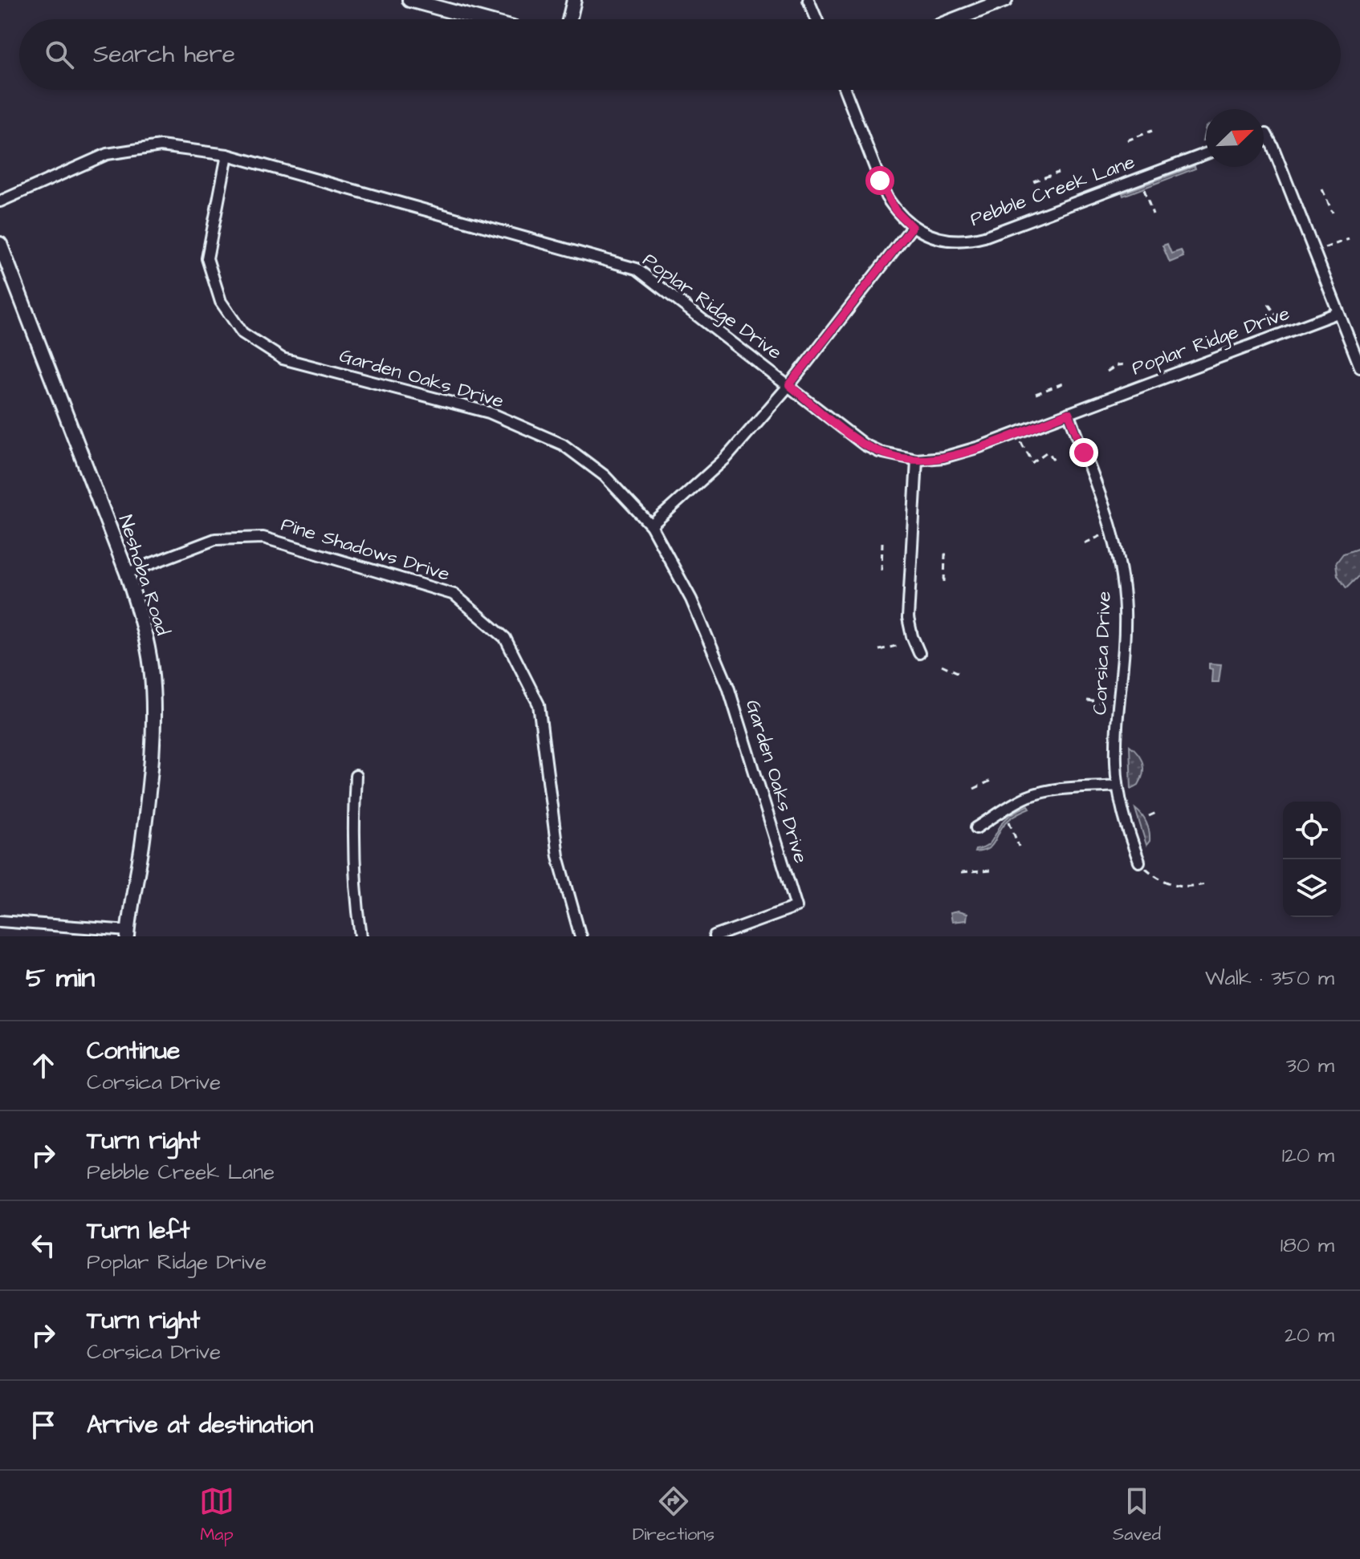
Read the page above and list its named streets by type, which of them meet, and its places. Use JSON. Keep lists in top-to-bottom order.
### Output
{
  "streets": {
    "street": [
      "Pebble Creek Lane",
      "Poplar Ridge Drive",
      "Garden Oaks Drive",
      "Pine Shadows Drive",
      "Neshoba Road",
      "Corsica Drive"
    ]
  },
  "crossings": [
    ["Poplar Ridge Drive", "Garden Oaks Drive"],
    ["Poplar Ridge Drive", "Corsica Drive"],
    ["Pine Shadows Drive", "Neshoba Road"]
  ],
  "north": "top right",
  "page": {
    "search": "Search here",
    "heading": ["5 min", "Walk · 350 m"],
    "list": [
      ["Continue", "Corsica Drive", "30 m"],
      ["Turn right", "Pebble Creek Lane", "120 m"],
      ["Turn left", "Poplar Ridge Drive", "180 m"],
      ["Turn right", "Corsica Drive", "20 m"],
      "Arrive at destination"
    ],
    "nav": ["Map", "Directions", "Saved"]
  }
}
